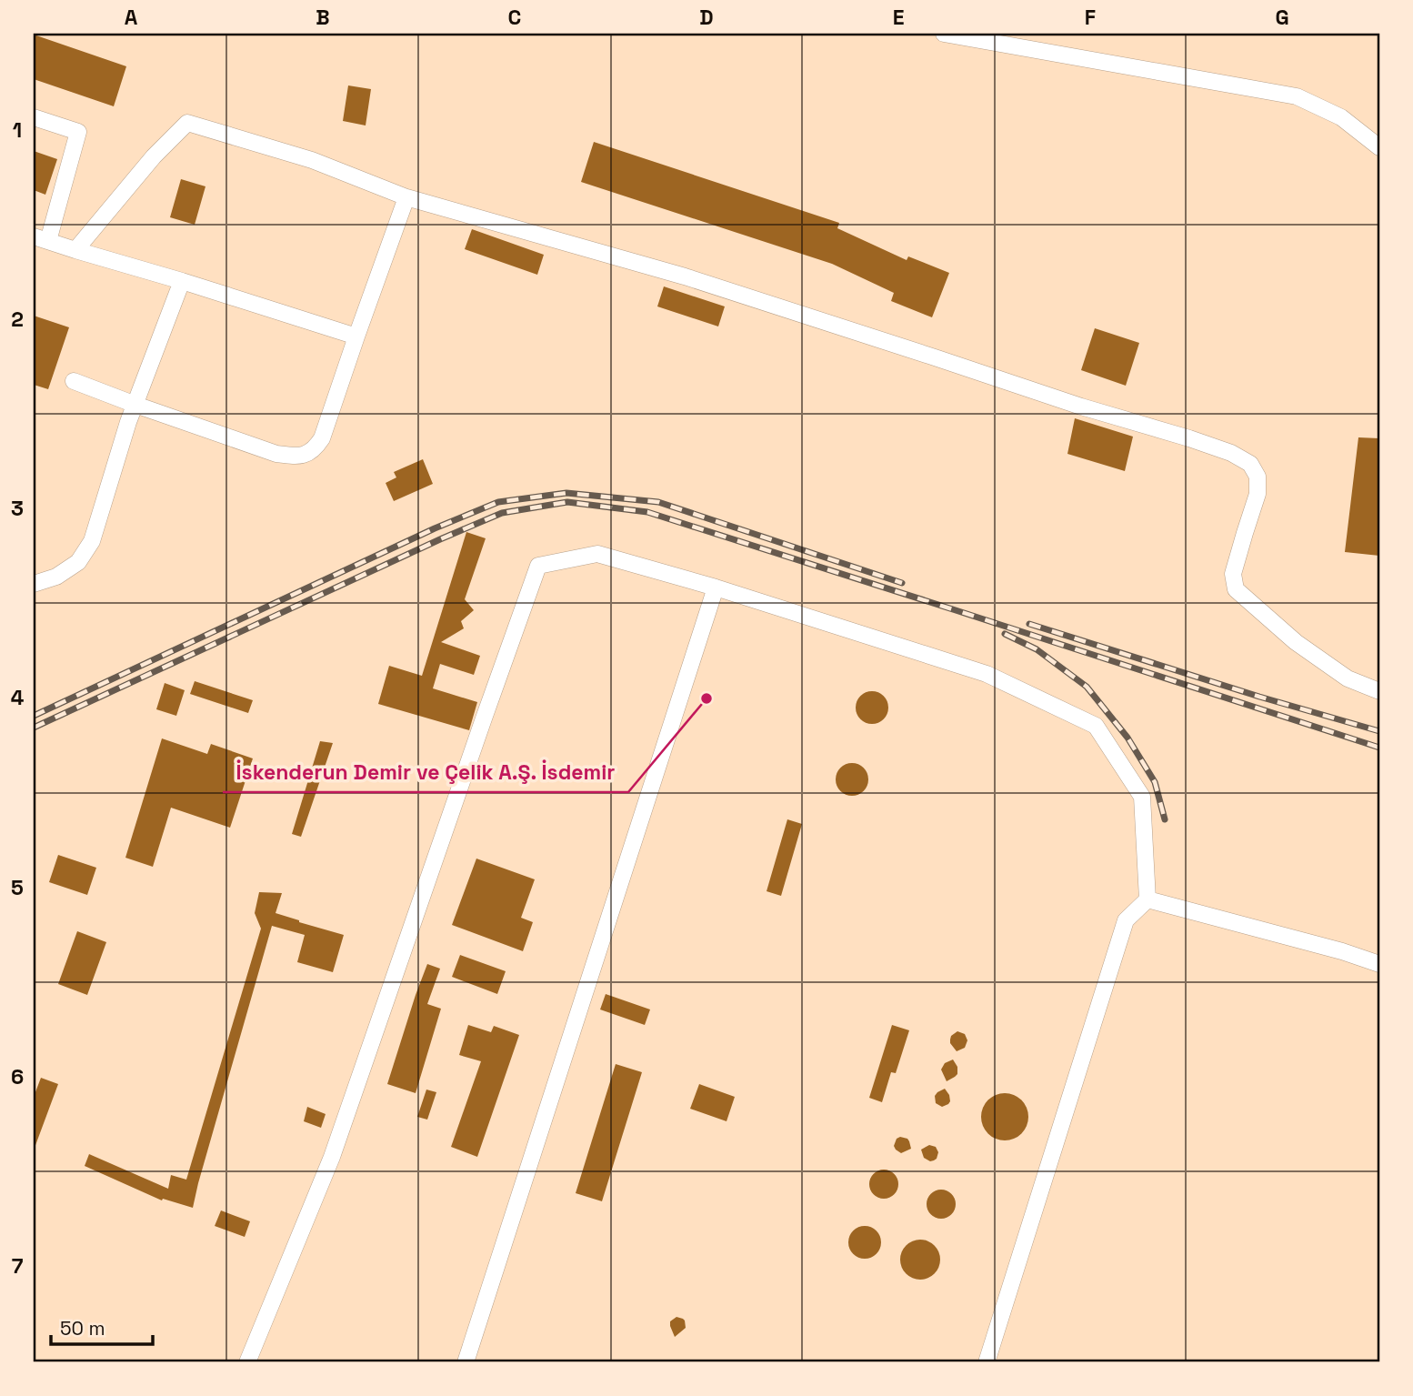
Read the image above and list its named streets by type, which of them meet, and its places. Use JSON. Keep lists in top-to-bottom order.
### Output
{
  "places": ["İskenderun Demir ve Çelik A.Ş. İsdemir"],
  "scale_bar": "50 m",
  "grid": {
    "columns": [
      "A",
      "B",
      "C",
      "D",
      "E",
      "F",
      "G"
    ],
    "rows": [
      "1",
      "2",
      "3",
      "4",
      "5",
      "6",
      "7"
    ]
  }
}
